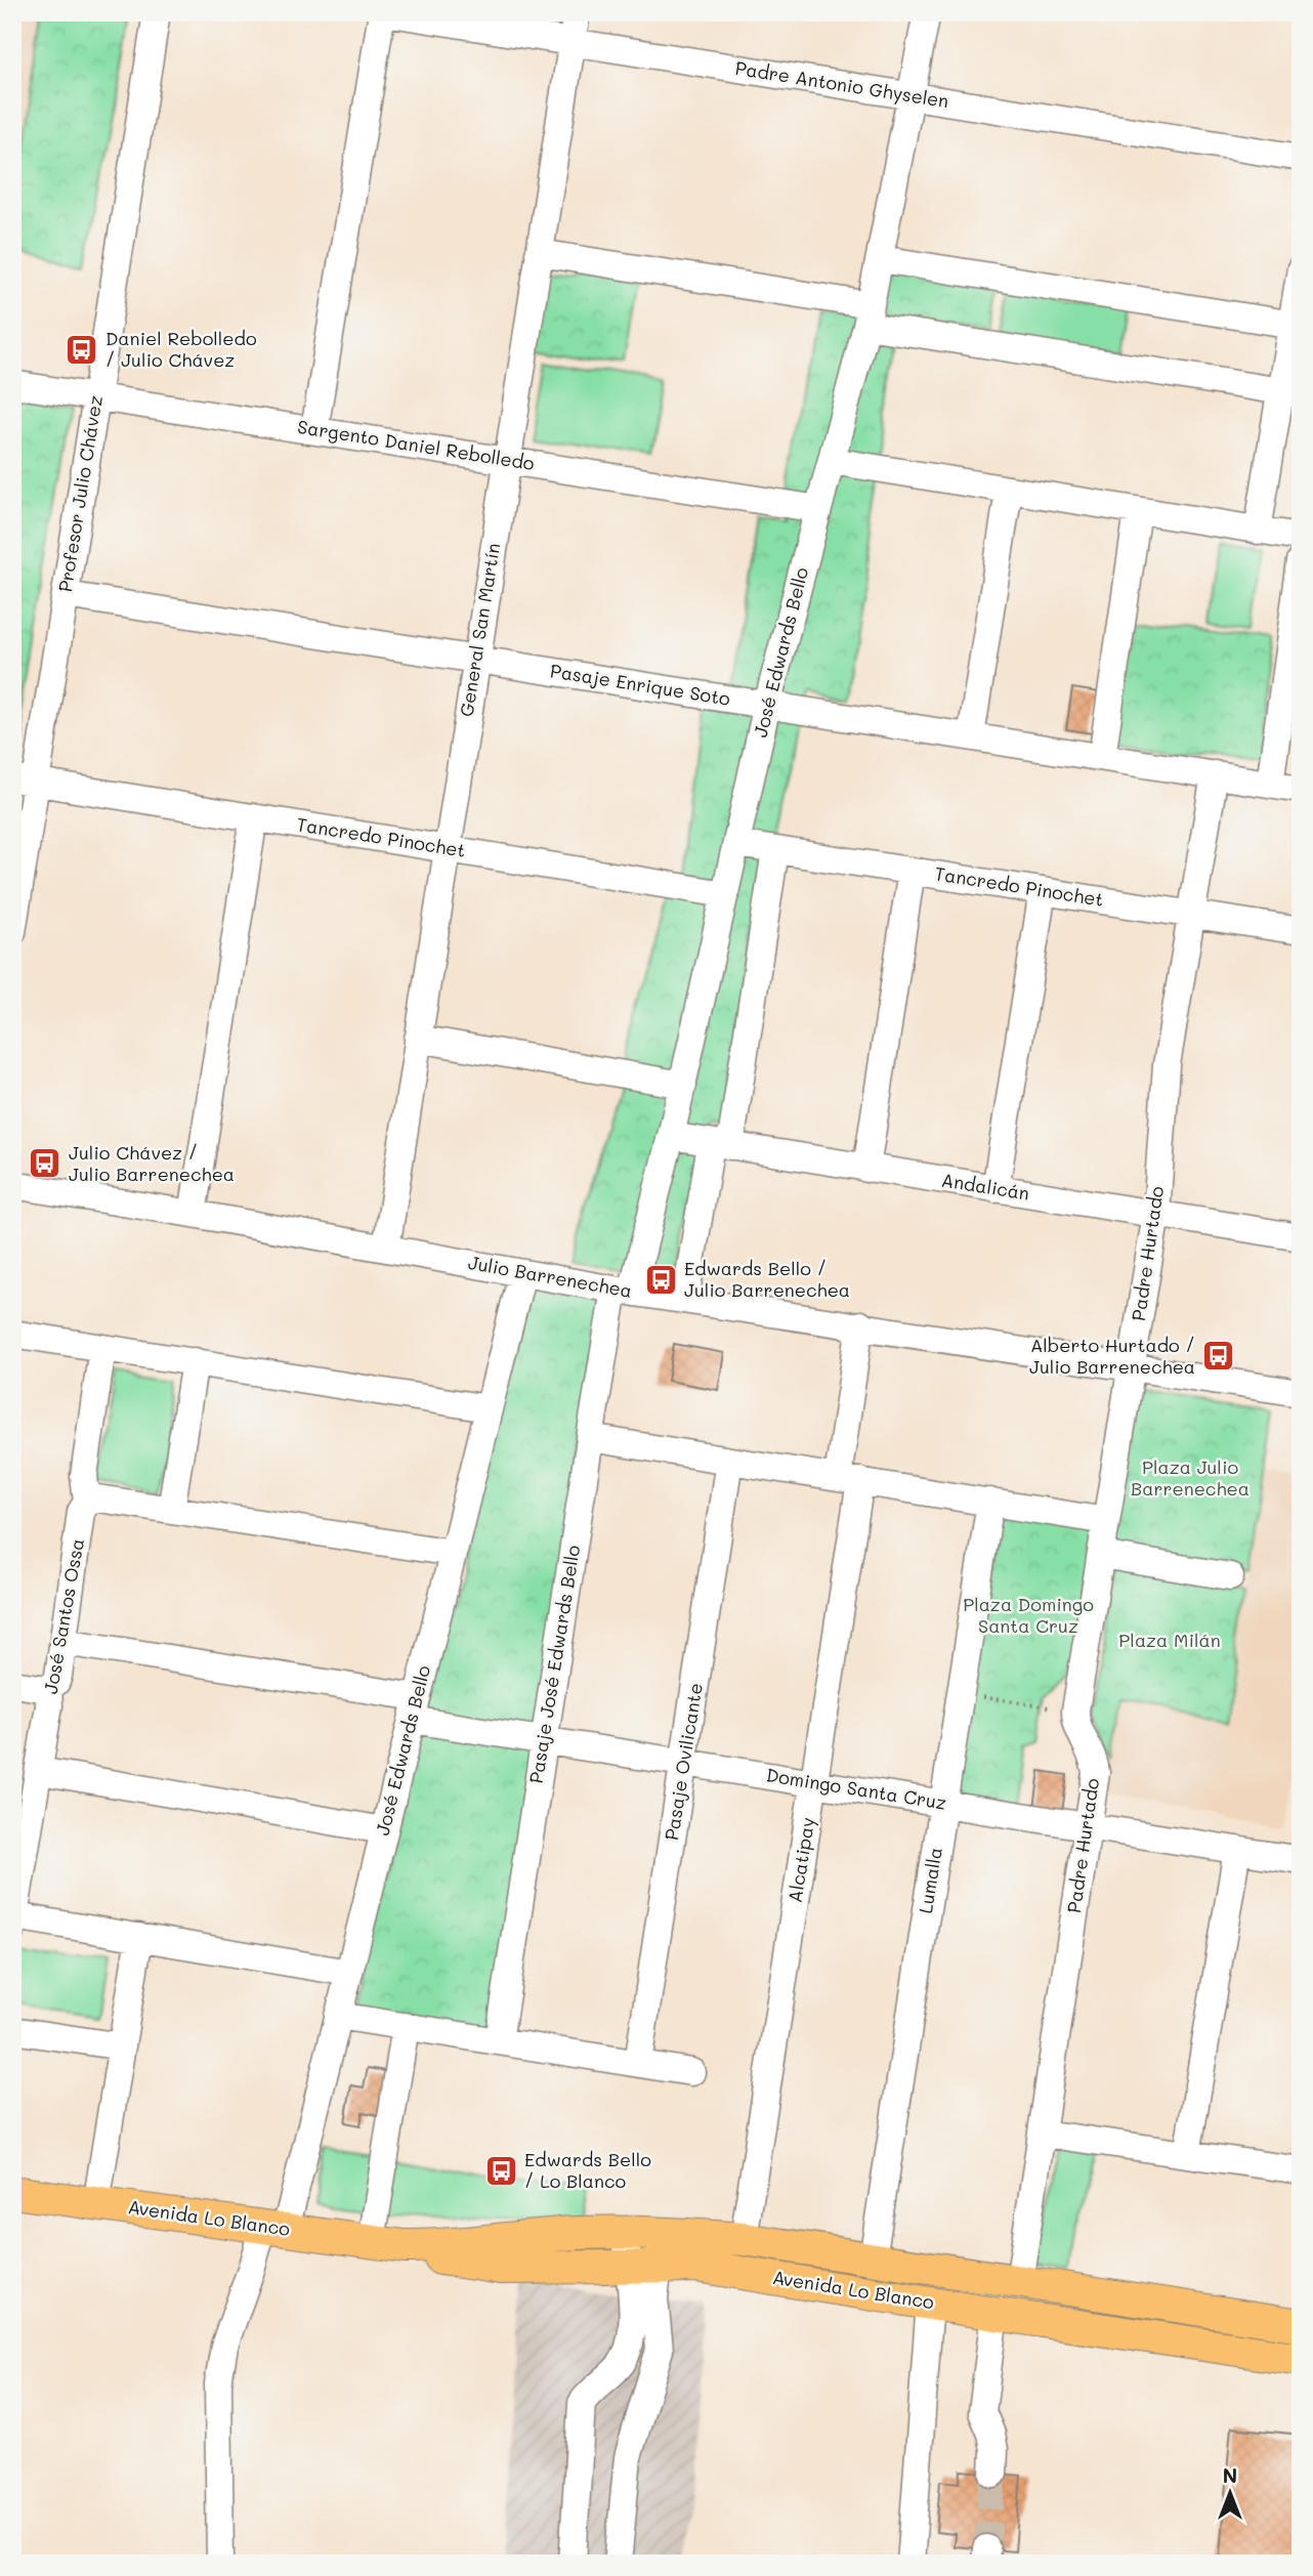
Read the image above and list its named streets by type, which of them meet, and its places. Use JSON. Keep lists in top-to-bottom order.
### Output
{
  "streets": {
    "main road": ["Avenida Lo Blanco"],
    "street": [
      "Padre Antonio Ghyselen",
      "Sargento Daniel Rebolledo",
      "Profesor Julio Chávez",
      "General San Martín",
      "José Edwards Bello",
      "Pasaje Enrique Soto",
      "Tancredo Pinochet",
      "Andalicán",
      "Padre Hurtado",
      "Julio Barrenechea",
      "José Santos Ossa",
      "Pasaje José Edwards Bello",
      "Pasaje Ovilicante",
      "Domingo Santa Cruz",
      "Alcatipay",
      "Lumalla"
    ]
  },
  "crossings": [
    ["Padre Antonio Ghyselen", "General San Martín"],
    ["Padre Antonio Ghyselen", "José Edwards Bello"],
    ["Sargento Daniel Rebolledo", "Profesor Julio Chávez"],
    ["Sargento Daniel Rebolledo", "General San Martín"],
    ["Sargento Daniel Rebolledo", "José Edwards Bello"],
    ["Profesor Julio Chávez", "Pasaje Enrique Soto"],
    ["Profesor Julio Chávez", "Tancredo Pinochet"],
    ["General San Martín", "Pasaje Enrique Soto"],
    ["General San Martín", "Tancredo Pinochet"],
    ["General San Martín", "Julio Barrenechea"],
    ["José Edwards Bello", "Pasaje Enrique Soto"],
    ["José Edwards Bello", "Tancredo Pinochet"],
    ["José Edwards Bello", "Andalicán"],
    ["José Edwards Bello", "Julio Barrenechea"],
    ["José Edwards Bello", "Pasaje José Edwards Bello"],
    ["José Edwards Bello", "Domingo Santa Cruz"],
    ["José Edwards Bello", "Avenida Lo Blanco"],
    ["Pasaje Enrique Soto", "Padre Hurtado"],
    ["Tancredo Pinochet", "Padre Hurtado"],
    ["Andalicán", "Padre Hurtado"],
    ["Padre Hurtado", "Julio Barrenechea"],
    ["Padre Hurtado", "Domingo Santa Cruz"],
    ["Padre Hurtado", "Avenida Lo Blanco"],
    ["Julio Barrenechea", "Pasaje José Edwards Bello"],
    ["Julio Barrenechea", "Alcatipay"],
    ["José Santos Ossa", "Domingo Santa Cruz"],
    ["Pasaje José Edwards Bello", "Domingo Santa Cruz"],
    ["Pasaje Ovilicante", "Domingo Santa Cruz"],
    ["Domingo Santa Cruz", "Alcatipay"],
    ["Domingo Santa Cruz", "Lumalla"],
    ["Alcatipay", "Avenida Lo Blanco"],
    ["Lumalla", "Avenida Lo Blanco"]
  ],
  "parks": ["Plaza Julio Barrenechea", "Plaza Domingo Santa Cruz", "Plaza Milán"],
  "places": {
    "bus stop": [
      "Daniel Rebolledo / Julio Chávez",
      "Julio Chávez / Julio Barrenechea",
      "Edwards Bello / Julio Barrenechea",
      "Alberto Hurtado / Julio Barrenechea",
      "Edwards Bello / Lo Blanco"
    ]
  },
  "north": "top"
}
